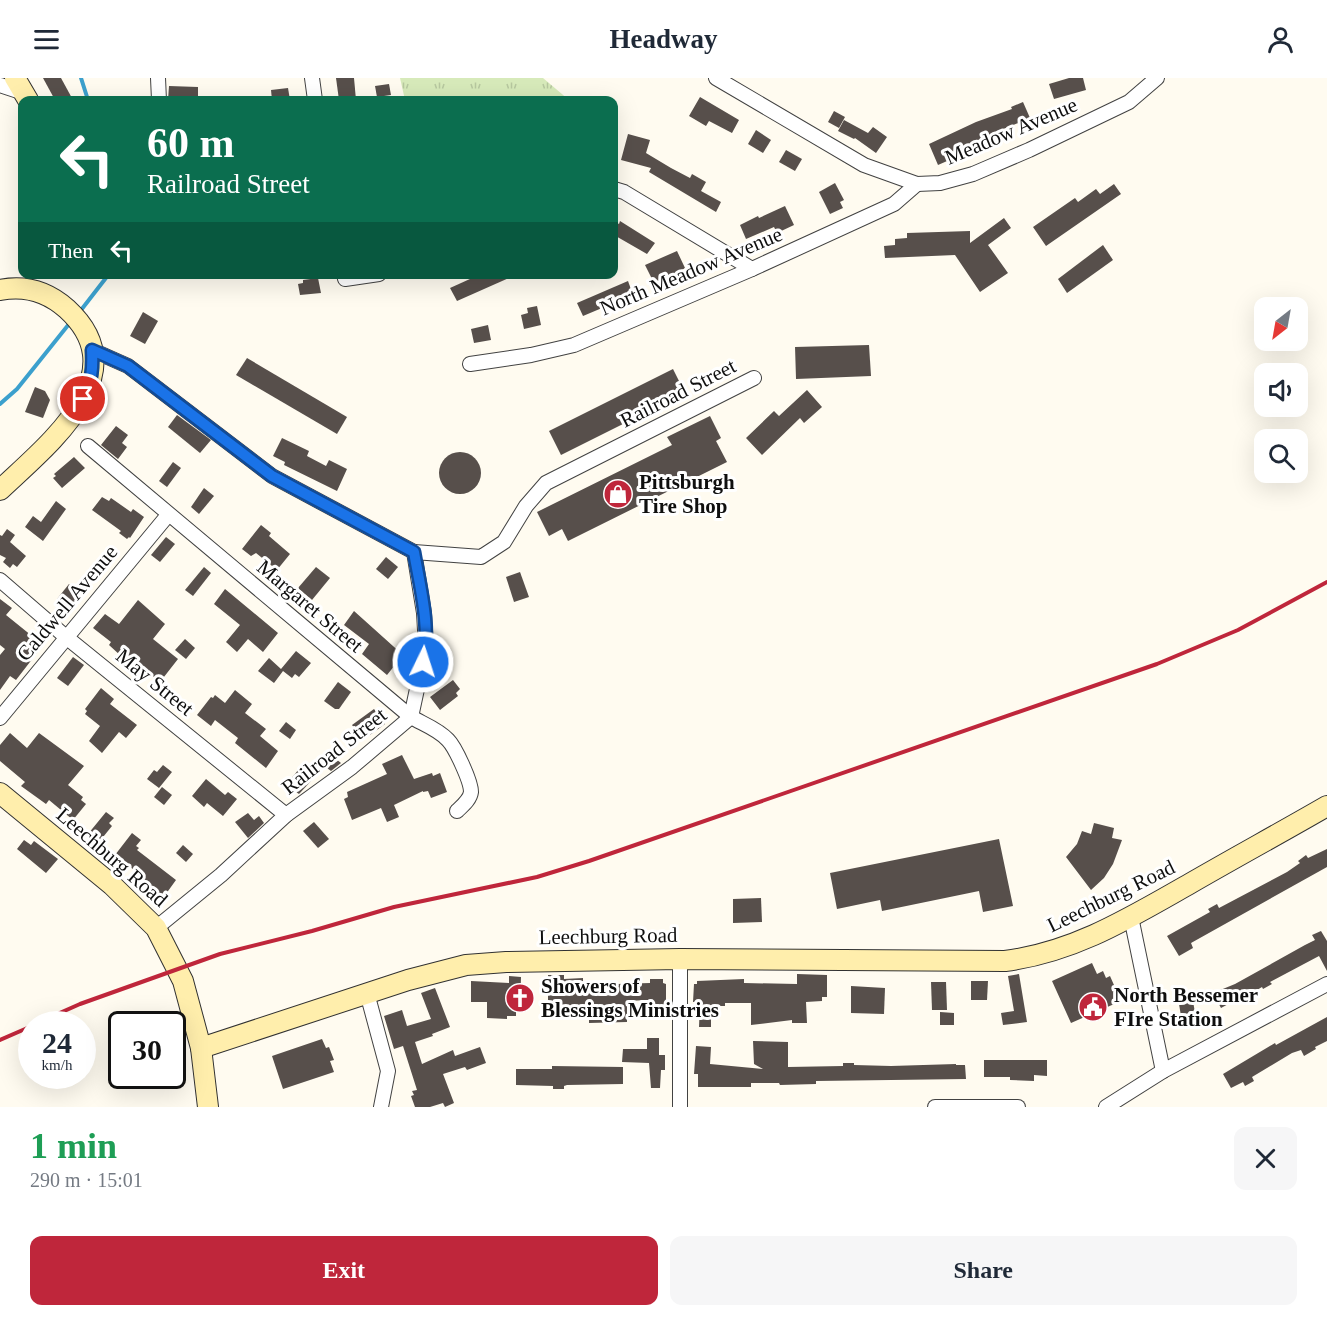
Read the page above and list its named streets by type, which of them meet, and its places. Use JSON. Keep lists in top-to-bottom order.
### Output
{
  "streets": {
    "street": [
      "Meadow Avenue",
      "North Meadow Avenue",
      "Railroad Street",
      "Caldwell Avenue",
      "Margaret Street",
      "May Street",
      "Leechburg Road"
    ]
  },
  "crossings": [
    ["Meadow Avenue", "North Meadow Avenue"],
    ["Railroad Street", "Margaret Street"],
    ["Railroad Street", "May Street"],
    ["Railroad Street", "Leechburg Road"],
    ["Caldwell Avenue", "Margaret Street"],
    ["Caldwell Avenue", "May Street"]
  ],
  "places": {
    "shop": ["Pittsburgh Tire Shop"],
    "church": ["Showers of Blessings Ministries"],
    "public building": ["North Bessemer FIre Station"]
  },
  "north": "bottom left",
  "page": {
    "header": "Headway",
    "turn": ["60 m", "Railroad Street"],
    "then": "Then",
    "speed": "24 km/h",
    "limit": "30",
    "heading": ["1 min", "290 m · 15:01"],
    "buttons": ["Exit", "Share"]
  }
}
